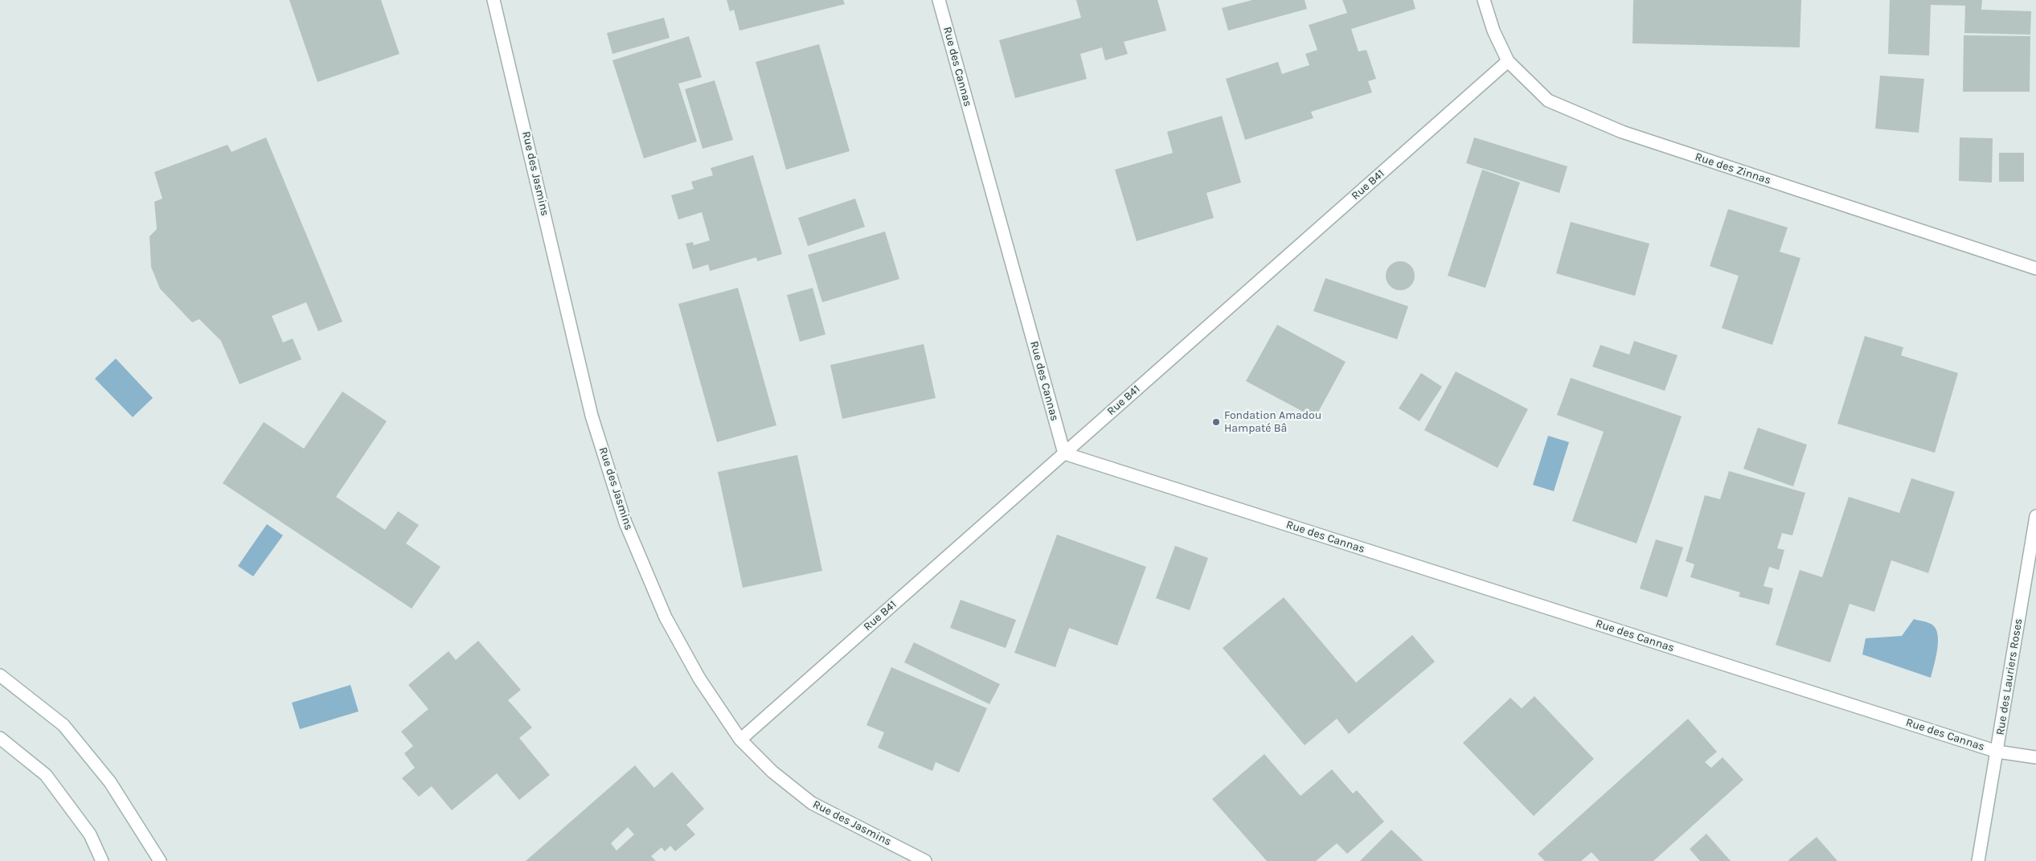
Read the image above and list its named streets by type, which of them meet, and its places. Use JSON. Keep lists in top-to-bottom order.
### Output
{
  "streets": {
    "street": [
      "Rue des Cannas",
      "Rue des Zinnas",
      "Rue des Jasmins",
      "Rue B41",
      "Rue des Lauriers Roses"
    ]
  },
  "crossings": [
    ["Rue des Cannas", "Rue B41"],
    ["Rue des Cannas", "Rue des Lauriers Roses"],
    ["Rue des Zinnas", "Rue B41"],
    ["Rue des Jasmins", "Rue B41"]
  ],
  "places": ["Fondation Amadou Hampaté Bâ"]
}
